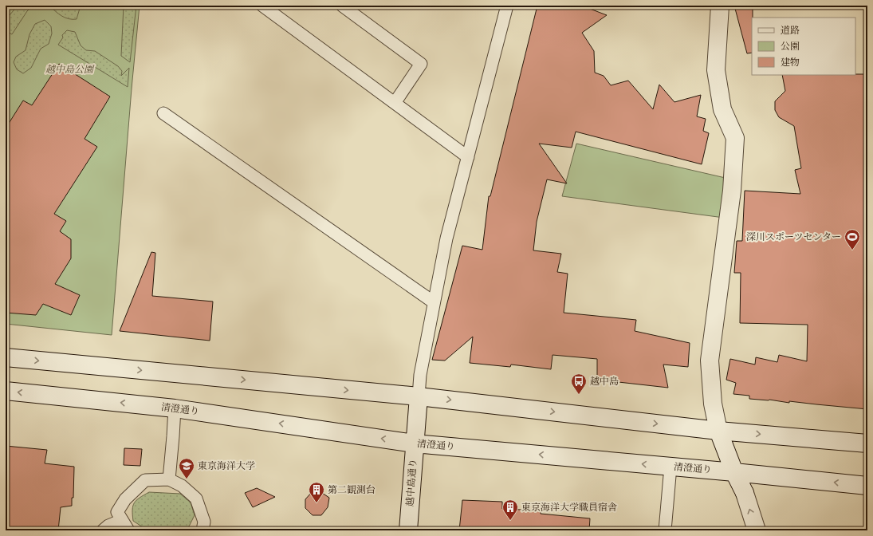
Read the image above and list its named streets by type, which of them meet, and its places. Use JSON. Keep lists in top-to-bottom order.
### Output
{
  "streets": {
    "main road": ["清澄通り", "越中島通り"]
  },
  "crossings": [
    ["清澄通り", "越中島通り"]
  ],
  "parks": ["越中島公園"],
  "places": {
    "sports": ["深川スポーツセンター"],
    "bus stop": ["越中島"],
    "school or university": ["東京海洋大学"],
    "building": ["第二観測台", "東京海洋大学職員宿舎"]
  },
  "legend": ["道路", "公園", "建物"]
}
